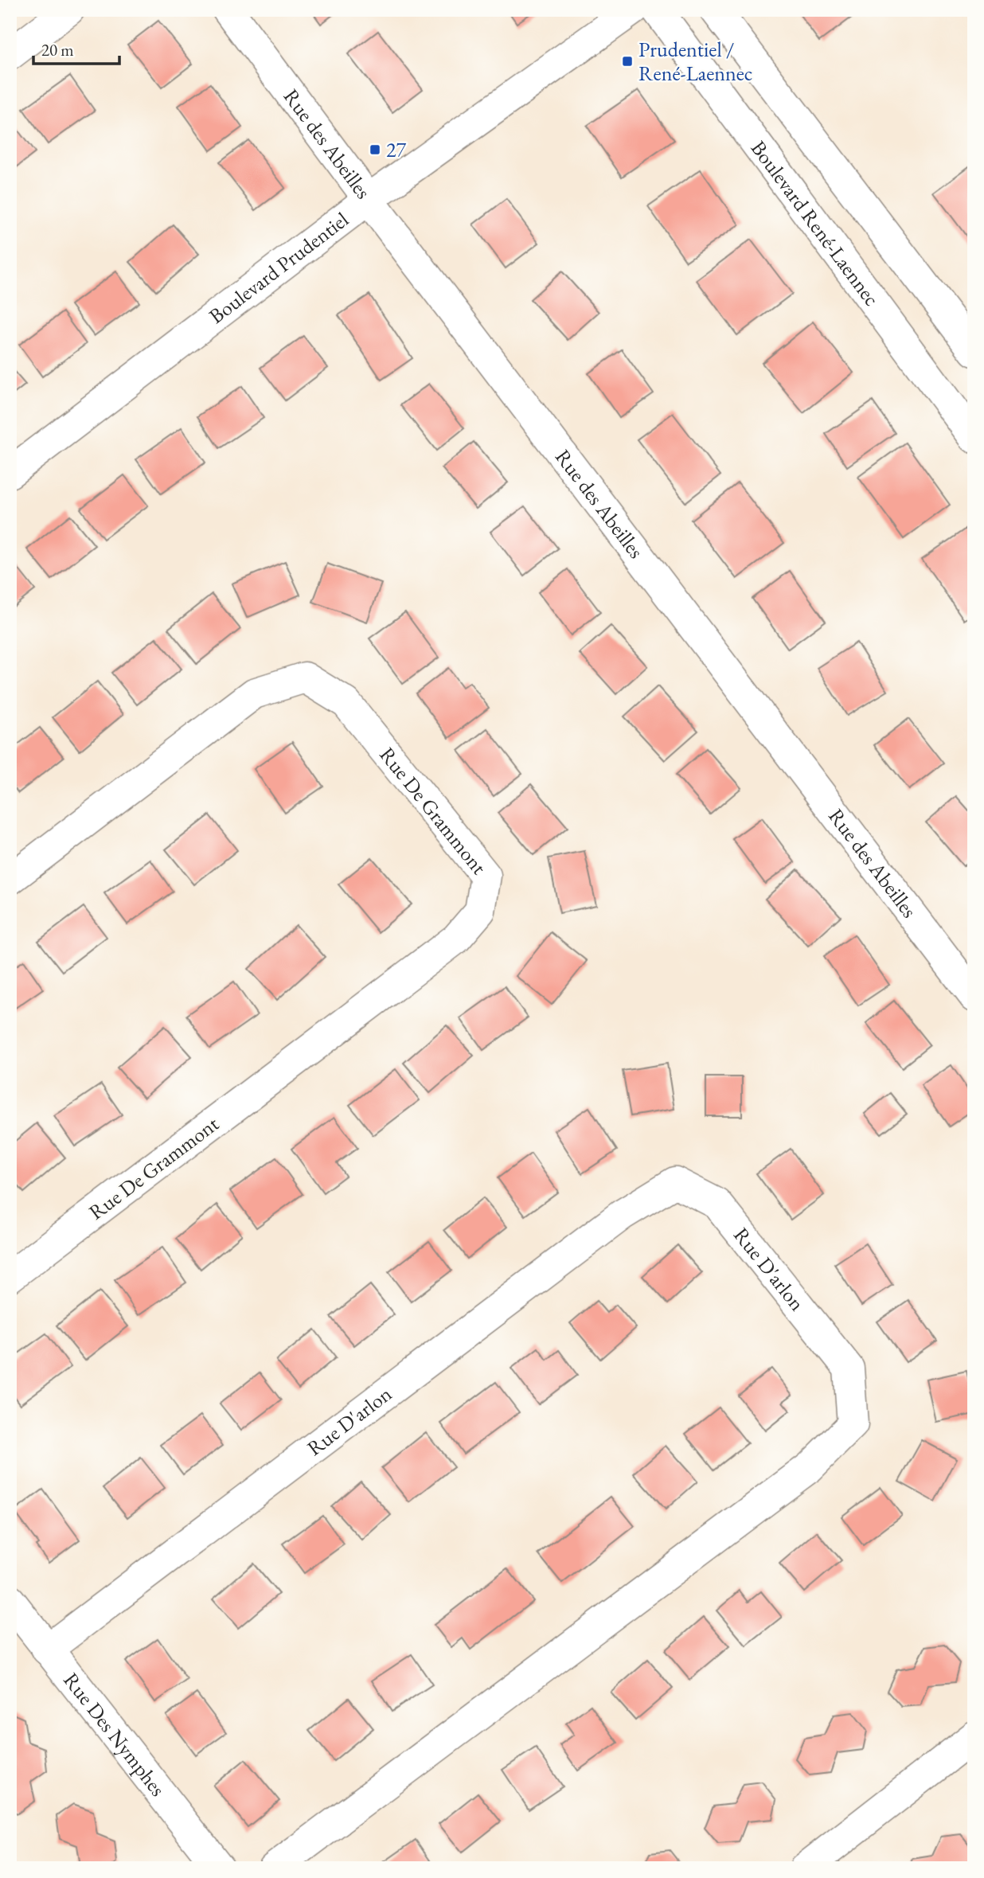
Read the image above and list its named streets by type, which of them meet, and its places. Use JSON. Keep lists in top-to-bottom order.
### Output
{
  "streets": {
    "street": [
      "Rue des Abeilles",
      "Boulevard René-Laennec",
      "Boulevard Prudentiel",
      "Rue De Grammont",
      "Rue D'arlon",
      "Rue Des Nymphes"
    ]
  },
  "crossings": [
    ["Rue des Abeilles", "Boulevard Prudentiel"],
    ["Rue D'arlon", "Rue Des Nymphes"]
  ],
  "places": {
    "transit": ["Prudentiel / René-Laennec", "27"]
  },
  "scale_bar": "20 m"
}
